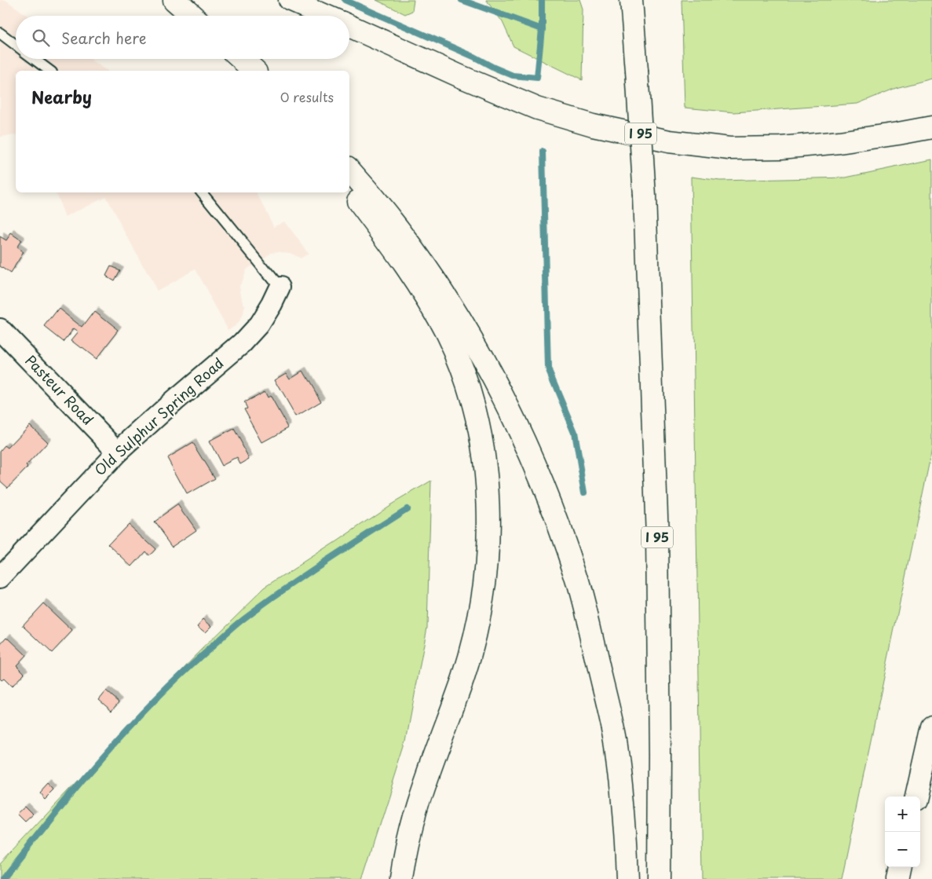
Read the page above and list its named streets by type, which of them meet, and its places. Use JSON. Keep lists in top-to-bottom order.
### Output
{
  "streets": {
    "highway": ["I 95"],
    "street": ["Pasteur Road", "Old Sulphur Spring Road"]
  },
  "crossings": [
    ["Pasteur Road", "Old Sulphur Spring Road"]
  ],
  "page": {
    "search": "Search here",
    "heading": ["Nearby", "0 results"],
    "map_buttons": ["+", "−"]
  }
}
